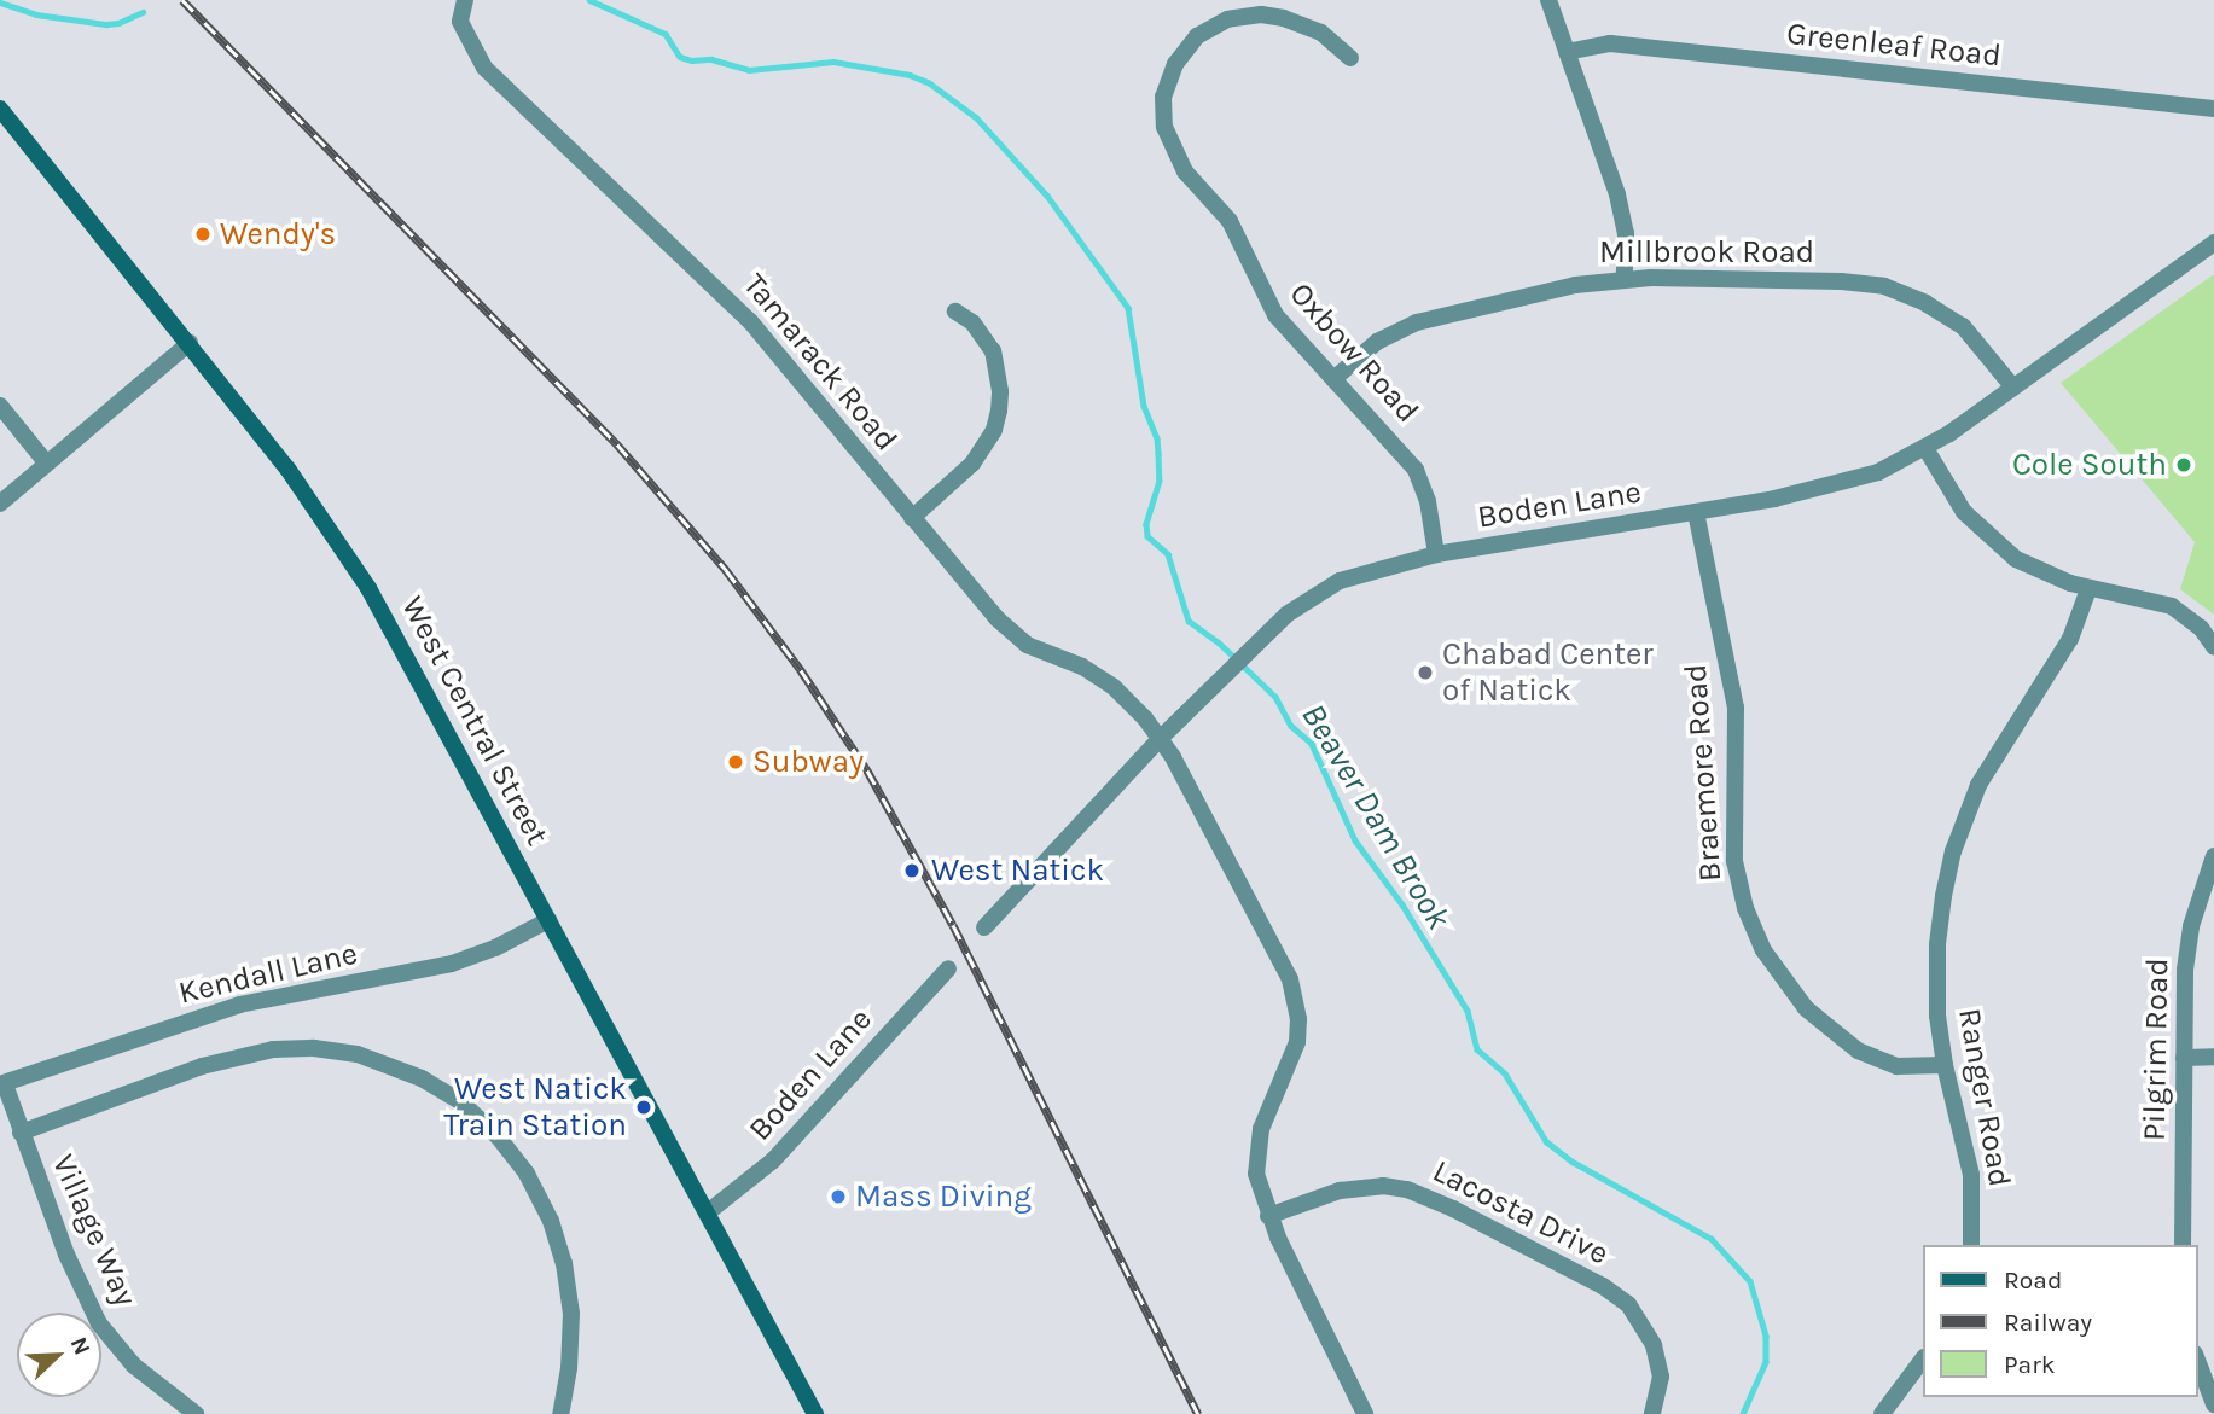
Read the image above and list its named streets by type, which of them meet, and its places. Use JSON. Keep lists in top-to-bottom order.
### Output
{
  "streets": {
    "main road": ["West Central Street"],
    "street": [
      "Greenleaf Road",
      "Millbrook Road",
      "Oxbow Road",
      "Tamarack Road",
      "Boden Lane",
      "Braemore Road",
      "Kendall Lane",
      "Pilgrim Road",
      "Ranger Road",
      "Lacosta Drive",
      "Village Way"
    ]
  },
  "crossings": [
    ["Millbrook Road", "Oxbow Road"],
    ["Millbrook Road", "Boden Lane"],
    ["Oxbow Road", "Boden Lane"],
    ["Tamarack Road", "Boden Lane"],
    ["Tamarack Road", "Lacosta Drive"],
    ["Boden Lane", "West Central Street"],
    ["Boden Lane", "Braemore Road"],
    ["West Central Street", "Kendall Lane"],
    ["Braemore Road", "Ranger Road"],
    ["Kendall Lane", "Village Way"]
  ],
  "water": ["Beaver Dam Brook"],
  "places": [
    "Wendy's",
    "Cole South",
    "Chabad Center of Natick",
    "Subway",
    "West Natick",
    "West Natick Train Station",
    "Mass Diving"
  ],
  "legend": ["Road", "Railway", "Park"],
  "north": "top right"
}
